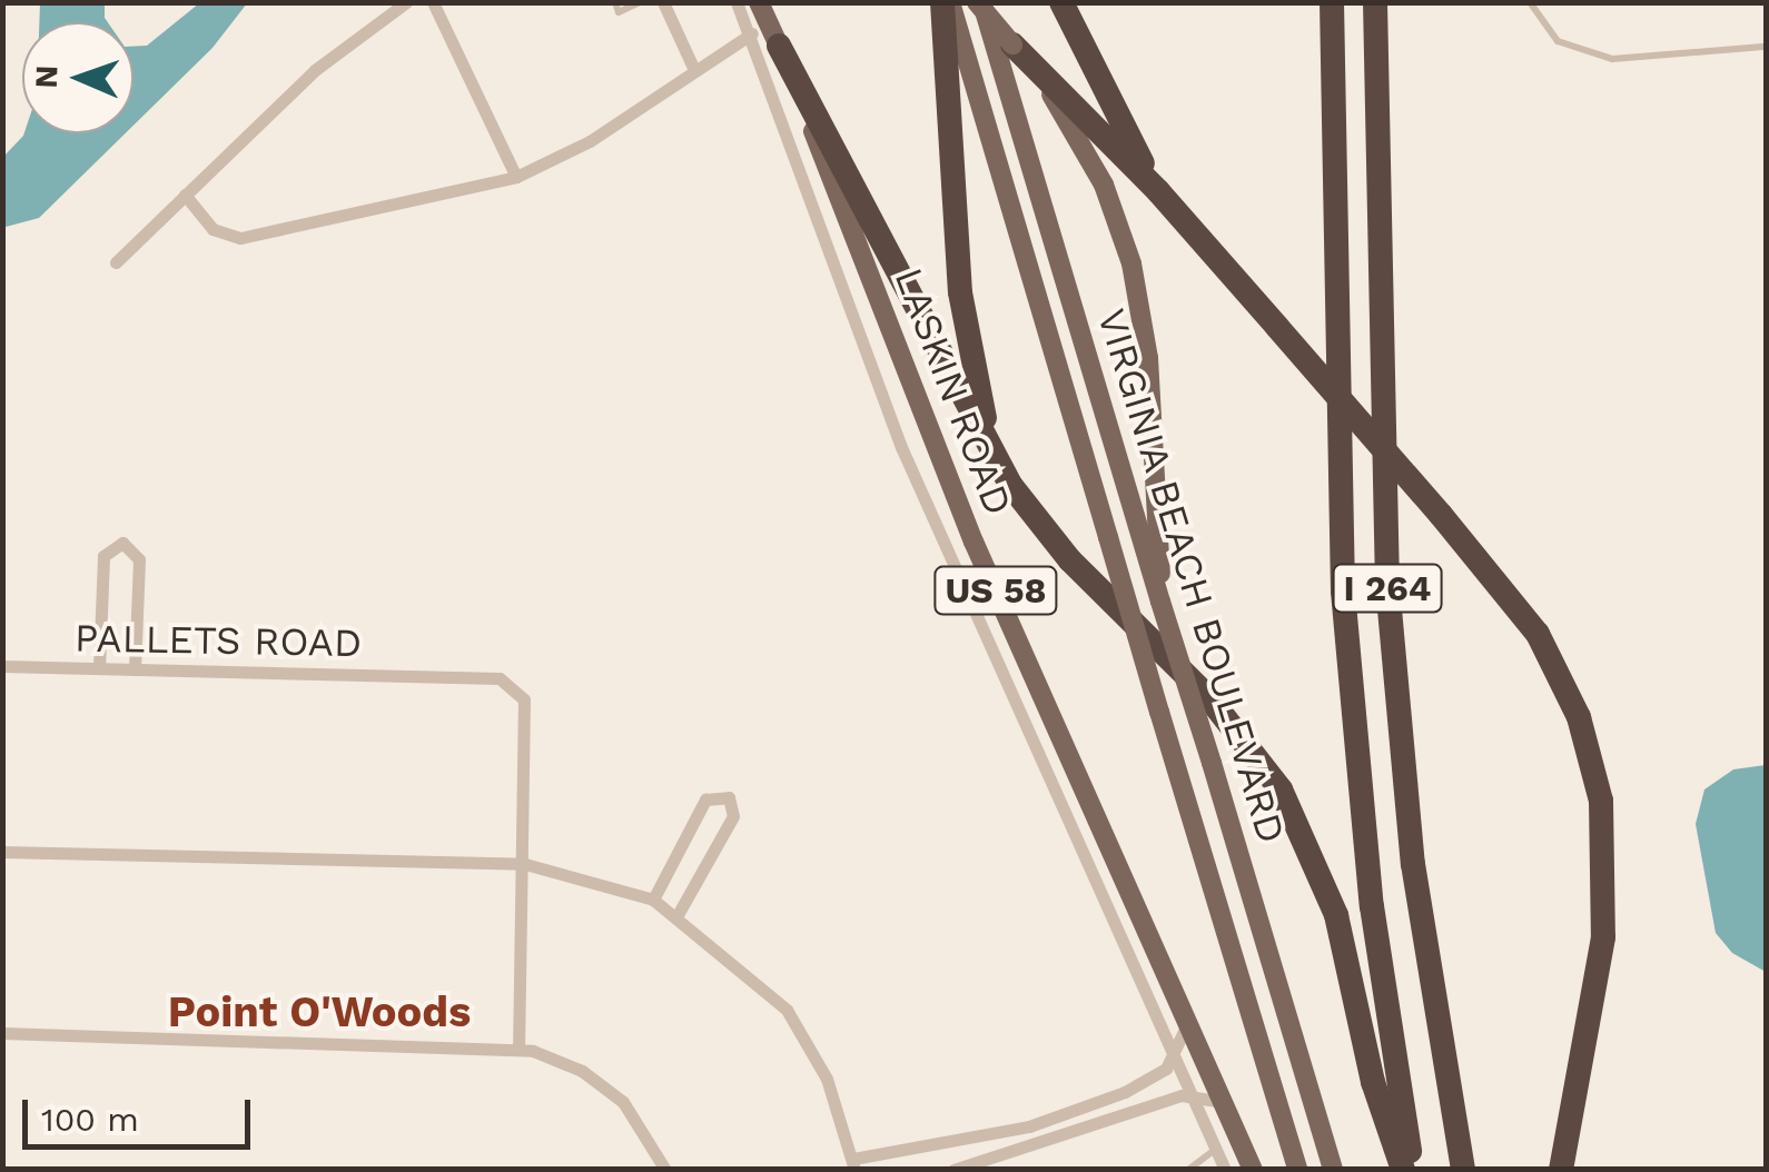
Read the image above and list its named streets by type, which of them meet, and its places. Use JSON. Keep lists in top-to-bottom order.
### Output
{
  "streets": {
    "highway": ["I 264"],
    "main road": ["LASKIN ROAD", "VIRGINIA BEACH BOULEVARD", "US 58"],
    "street": ["PALLETS ROAD"]
  },
  "districts": ["Point O'Woods"],
  "scale_bar": "100 m",
  "north": "left"
}
